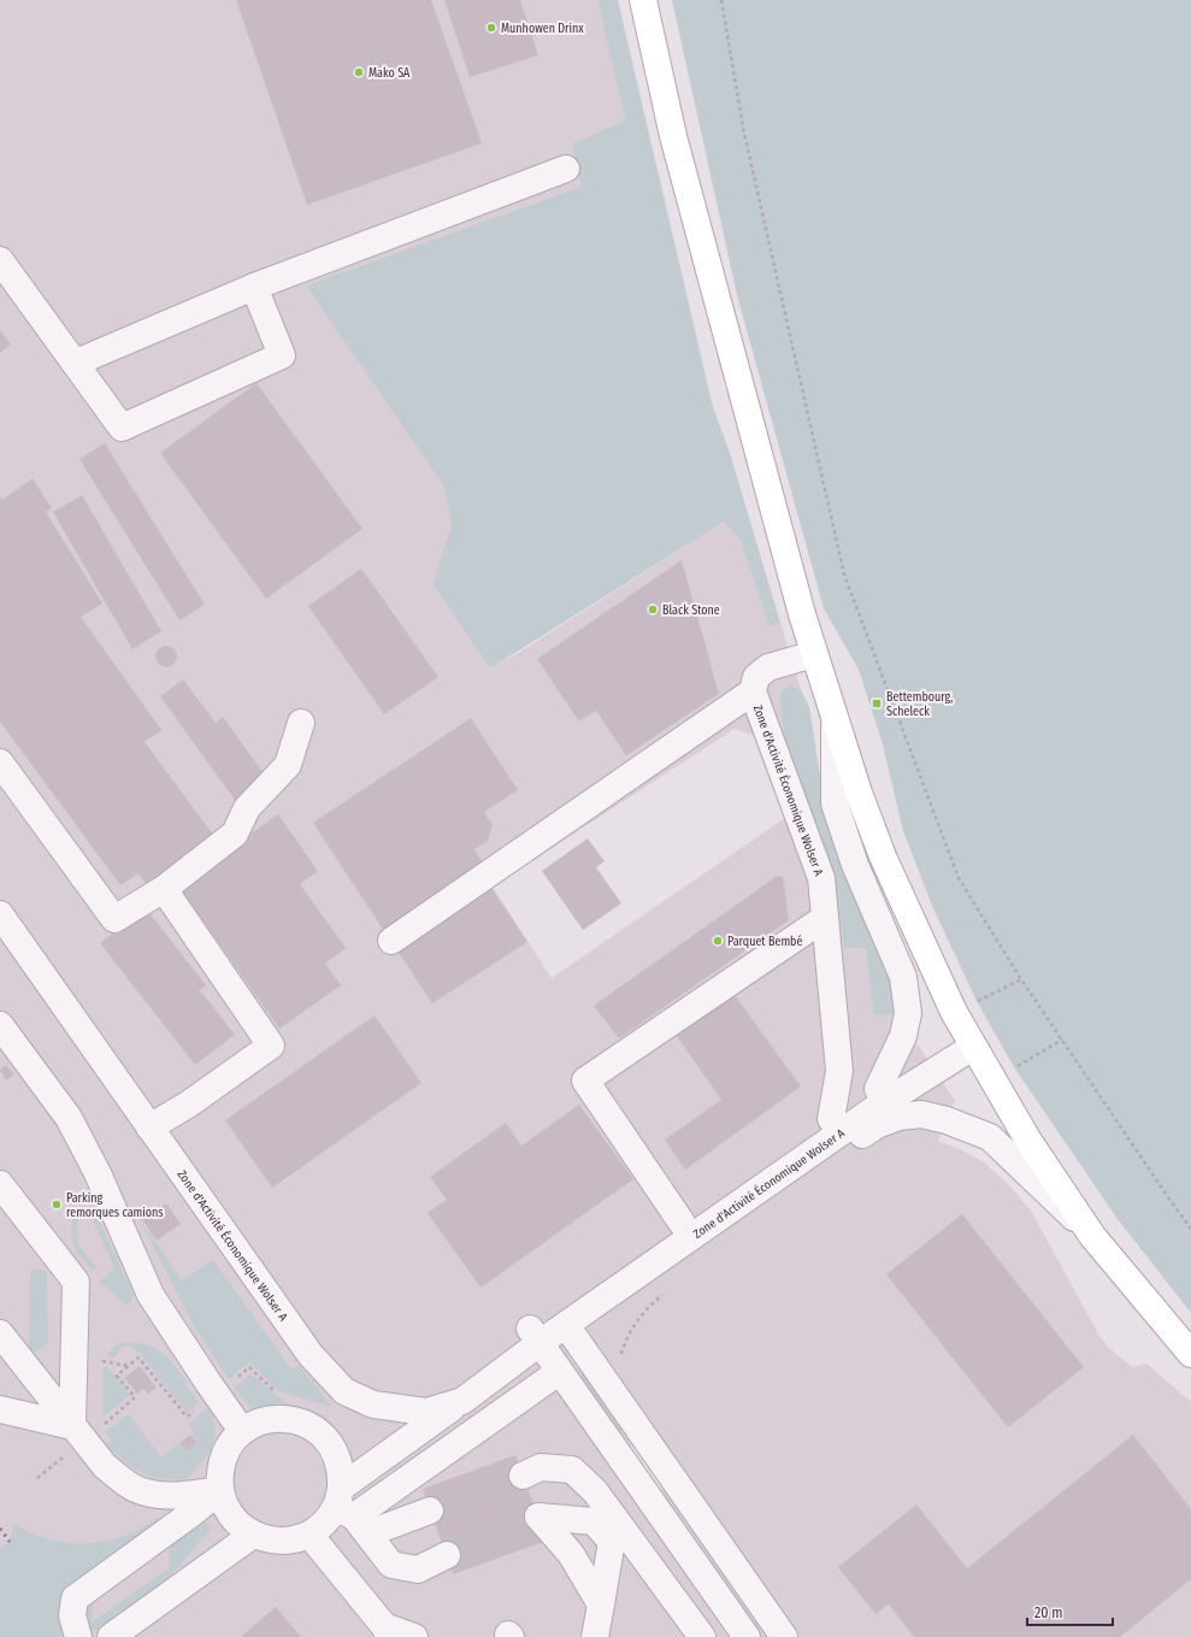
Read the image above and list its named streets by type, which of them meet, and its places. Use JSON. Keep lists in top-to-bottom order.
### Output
{
  "streets": {
    "street": ["Zone d'Activité Économique Wolser A"]
  },
  "places": {
    "other": [
      "Munhowen Drinx",
      "Mako SA",
      "Black Stone",
      "Parquet Bembé",
      "Parking remorques camions"
    ],
    "transit": ["Bettembourg, Scheleck"]
  },
  "scale_bar": "20 m"
}
